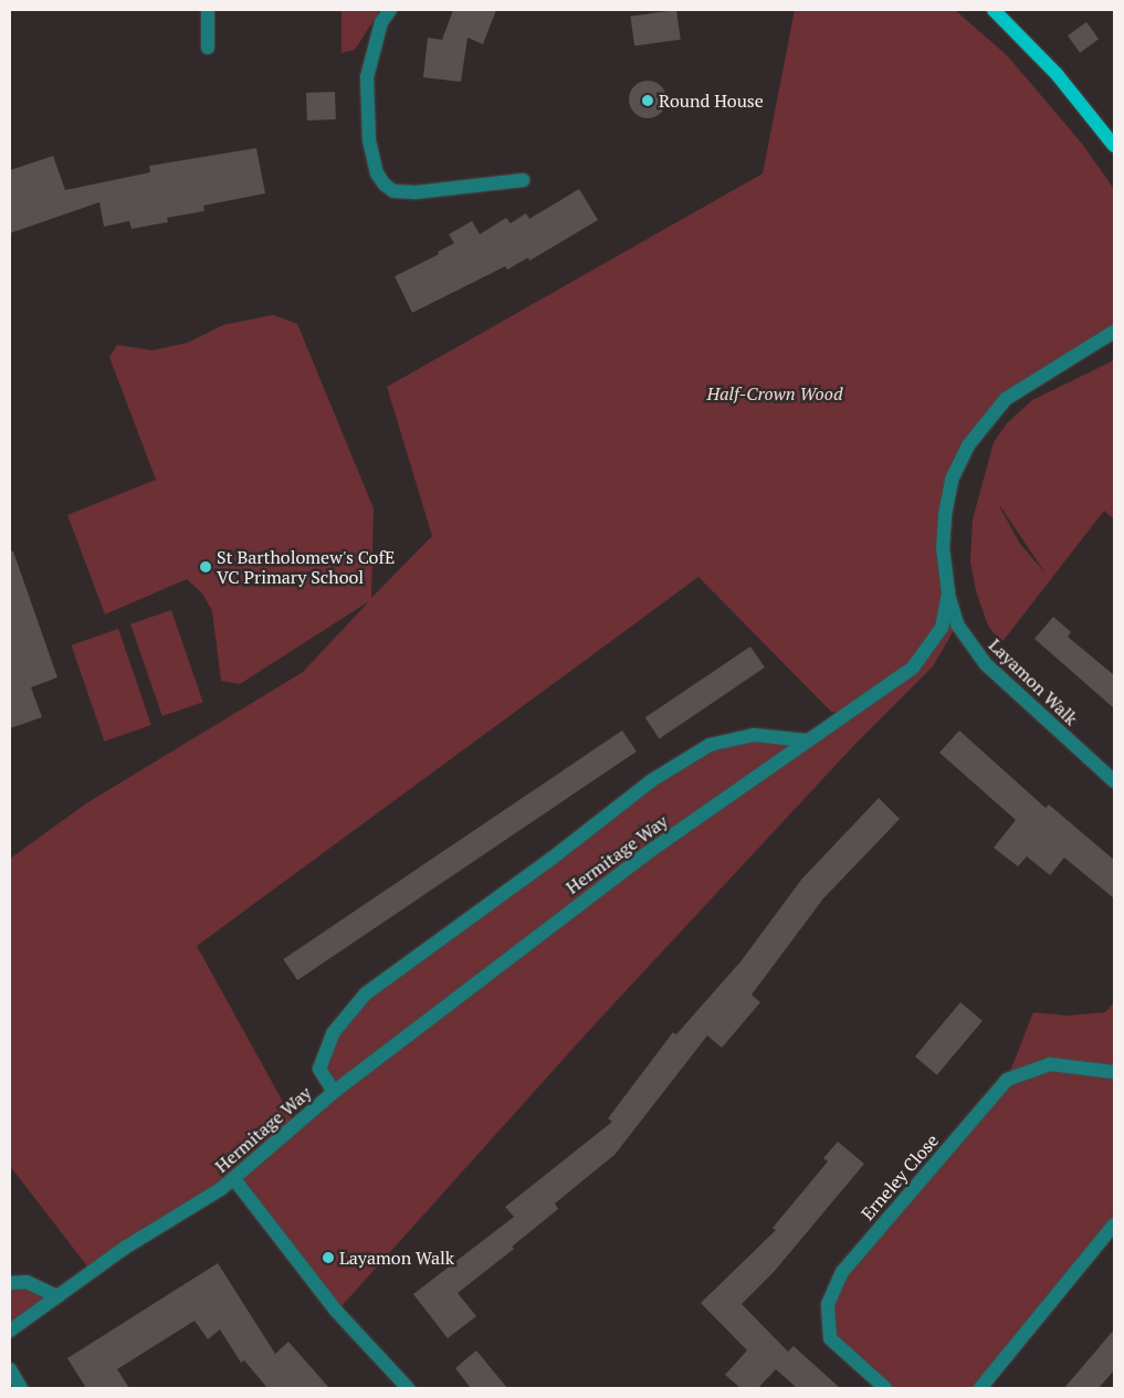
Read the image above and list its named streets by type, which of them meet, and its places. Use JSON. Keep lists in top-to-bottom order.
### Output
{
  "streets": {
    "street": ["Layamon Walk", "Hermitage Way", "Erneley Close"]
  },
  "crossings": [
    ["Layamon Walk", "Hermitage Way"]
  ],
  "parks": ["Half-Crown Wood"],
  "places": ["Round House", "St Bartholomew's CofE VC Primary School", "Layamon Walk"]
}
